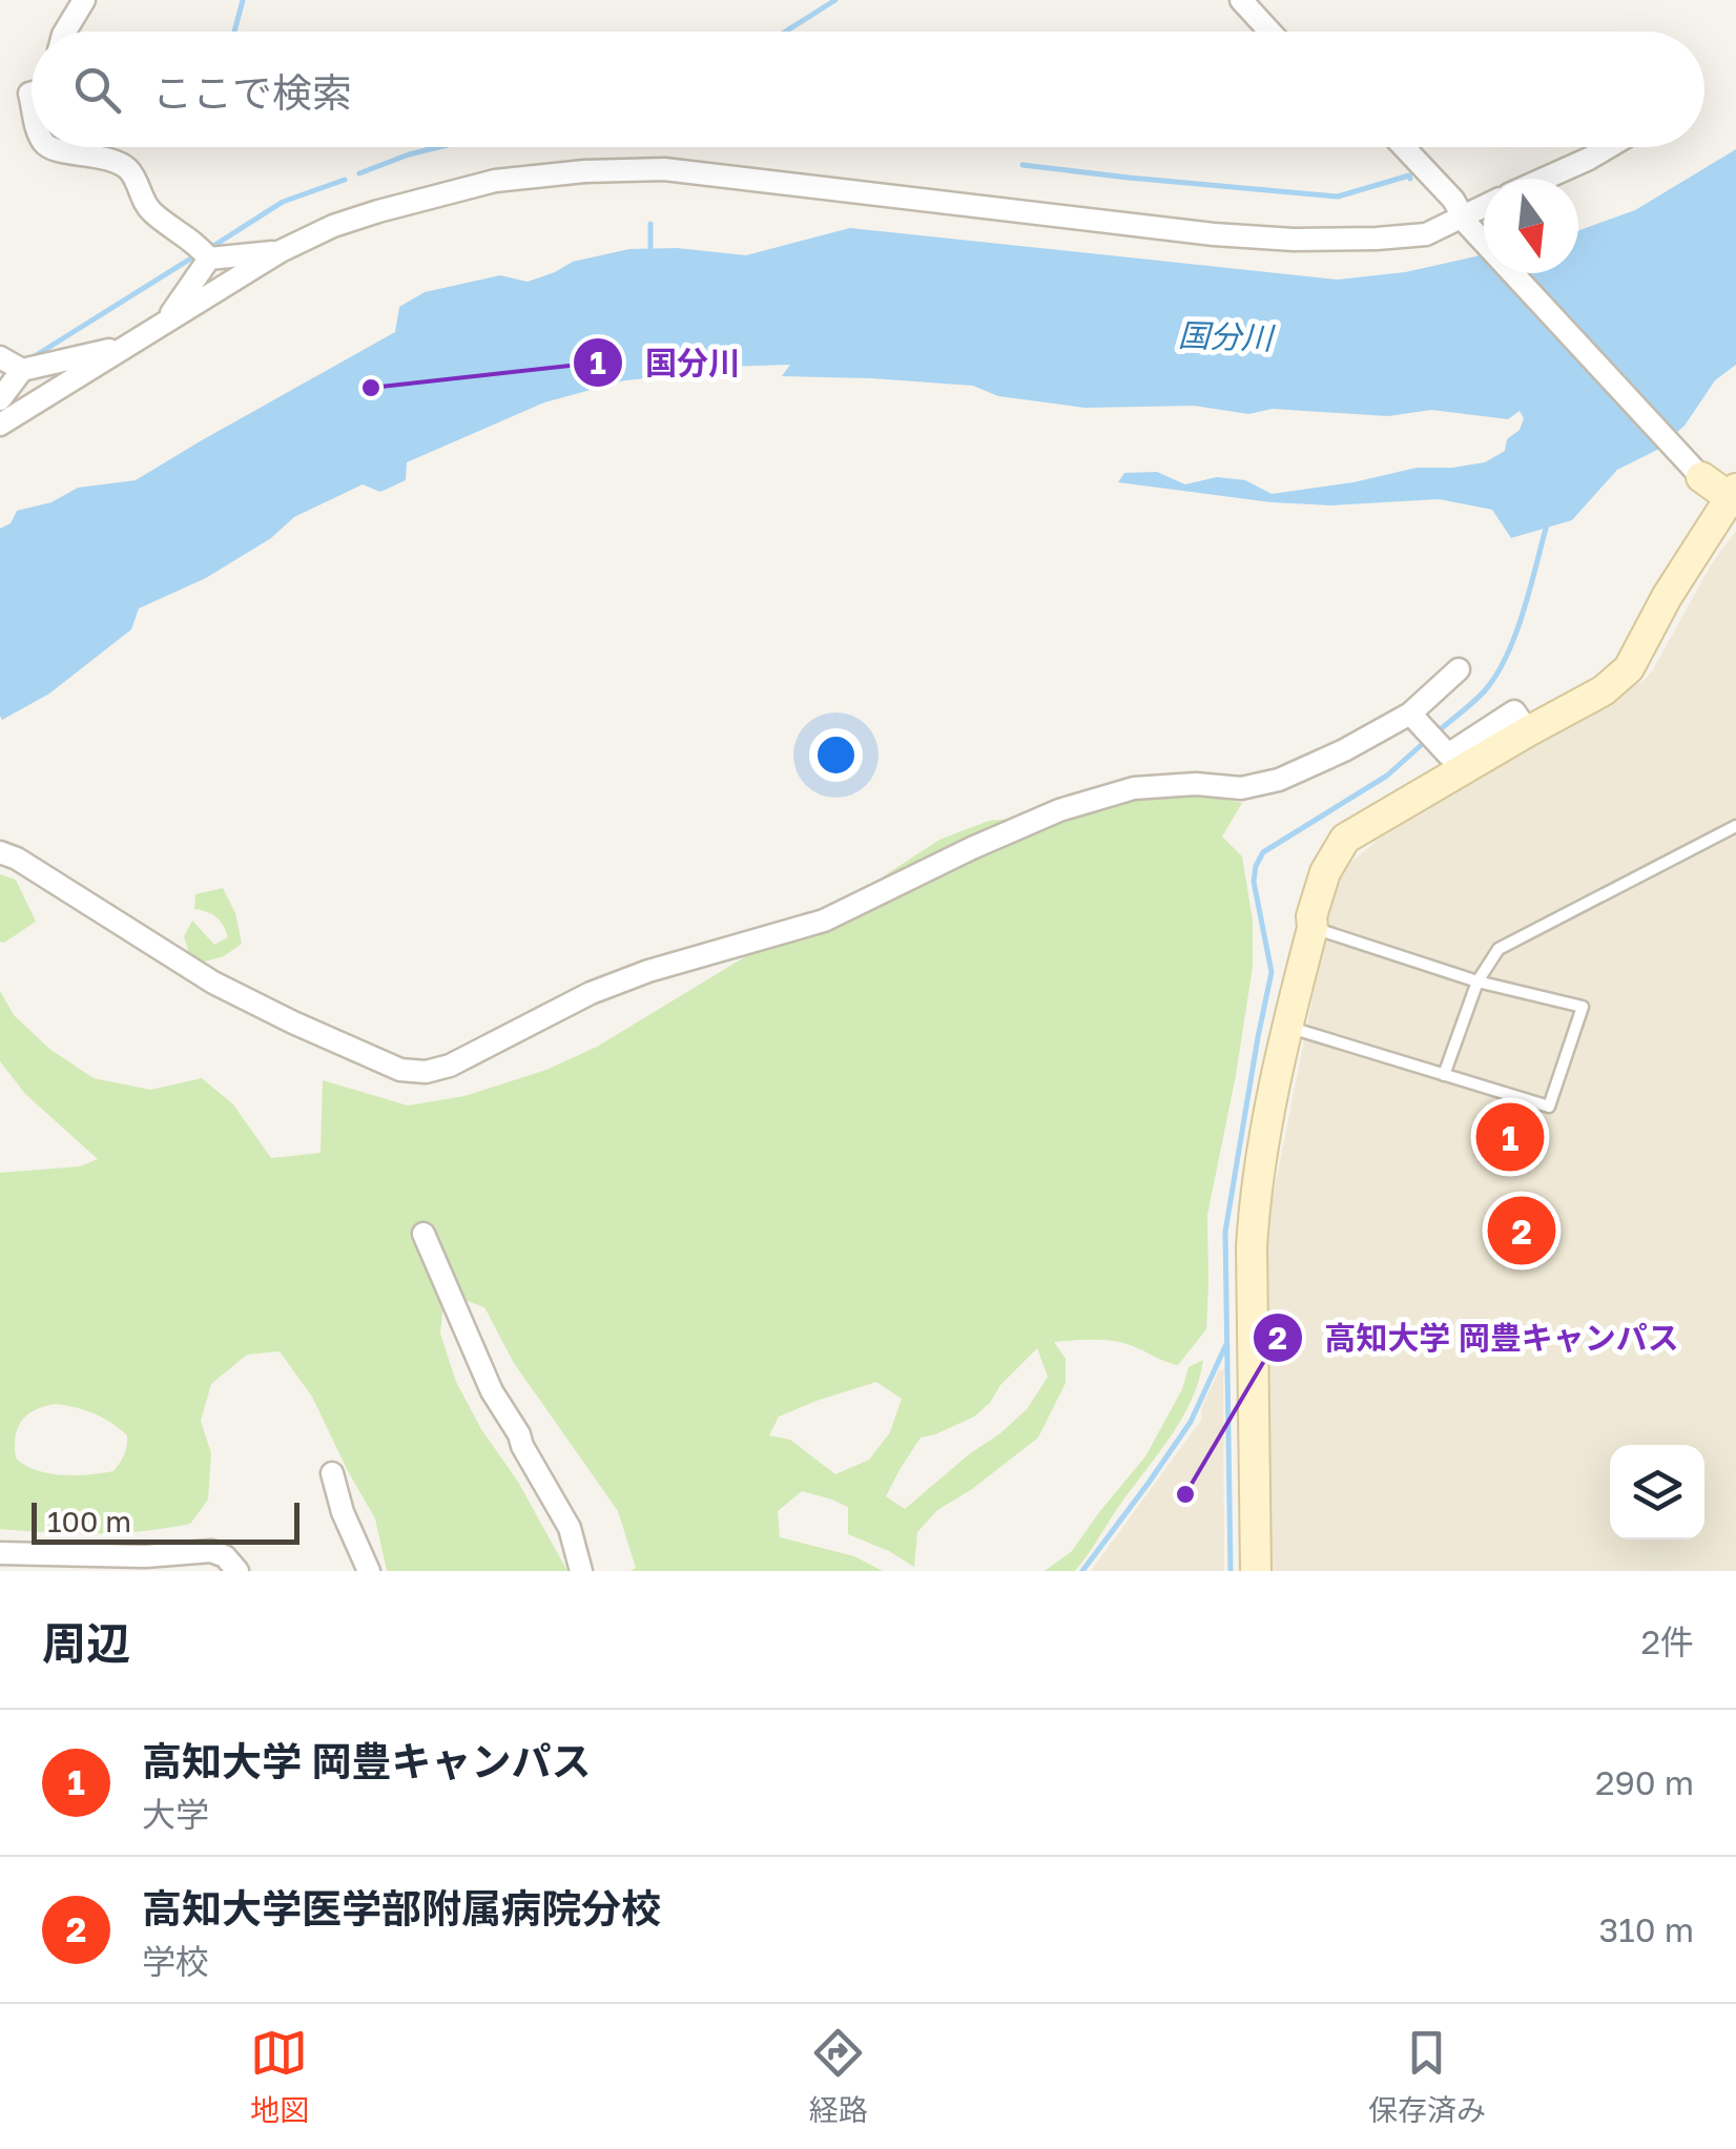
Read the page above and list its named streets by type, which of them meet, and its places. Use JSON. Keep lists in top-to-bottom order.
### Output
{
  "water": ["国分川"],
  "places": ["国分川", "高知大学 岡豊キャンパス"],
  "scale_bar": "100 m",
  "north": "bottom",
  "page": {
    "search": "ここで検索",
    "pins": ["1", "2"],
    "scale": "100 m",
    "heading": ["周辺", "2件"],
    "list": [
      {
        "mark": "1",
        "name": "高知大学 岡豊キャンパス",
        "note": "大学",
        "value": "290 m"
      },
      {
        "mark": "2",
        "name": "高知大学医学部附属病院分校",
        "note": "学校",
        "value": "310 m"
      }
    ],
    "nav": ["地図", "経路", "保存済み"]
  }
}
